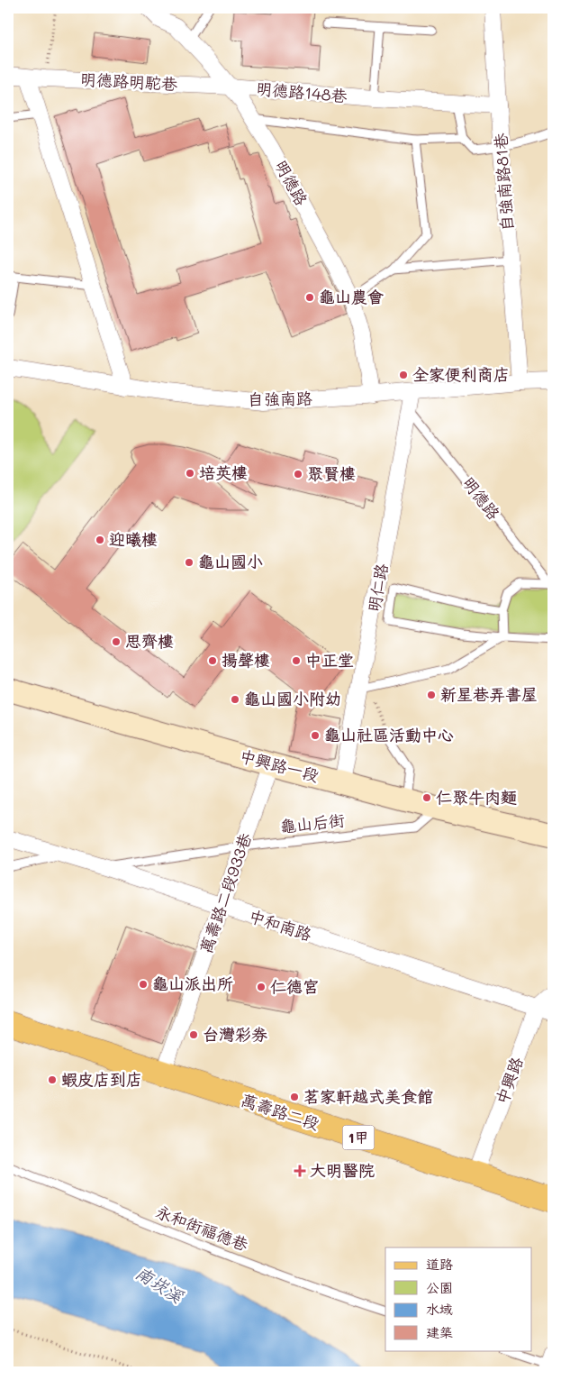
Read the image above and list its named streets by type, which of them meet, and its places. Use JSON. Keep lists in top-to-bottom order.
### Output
{
  "streets": {
    "main road": ["萬壽路二段", "1甲"],
    "street": [
      "明德路明駝巷",
      "明德路148巷",
      "自強南路81巷",
      "明德路",
      "自強南路",
      "明仁路",
      "中興路一段",
      "萬壽路二段933巷",
      "中和南路",
      "中興路"
    ],
    "lane": ["龜山后街", "永和街福德巷"]
  },
  "crossings": [
    ["明德路明駝巷", "明德路148巷"],
    ["明德路明駝巷", "明德路"],
    ["明德路148巷", "明德路"],
    ["自強南路81巷", "自強南路"],
    ["明德路", "自強南路"],
    ["明德路", "明仁路"],
    ["自強南路", "明仁路"],
    ["明仁路", "中興路一段"],
    ["中興路一段", "龜山后街"],
    ["中興路一段", "萬壽路二段933巷"],
    ["龜山后街", "萬壽路二段933巷"],
    ["龜山后街", "中和南路"],
    ["萬壽路二段933巷", "中和南路"],
    ["萬壽路二段933巷", "萬壽路二段"],
    ["中和南路", "中興路"],
    ["中興路", "萬壽路二段"]
  ],
  "water": ["南崁溪"],
  "places": {
    "other": [
      "龜山農會",
      "全家便利商店",
      "培英樓",
      "聚賢樓",
      "迎曦樓",
      "龜山國小",
      "思齊樓",
      "揚聲樓",
      "中正堂",
      "新星巷弄書屋",
      "龜山國小附幼",
      "龜山社區活動中心",
      "仁聚牛肉麵",
      "龜山派出所",
      "仁德宮",
      "台灣彩券",
      "蝦皮店到店",
      "茗家軒越式美食館"
    ],
    "health": ["大明醫院"]
  },
  "legend": [
    "道路",
    "公園",
    "水域",
    "建築"
  ]
}
